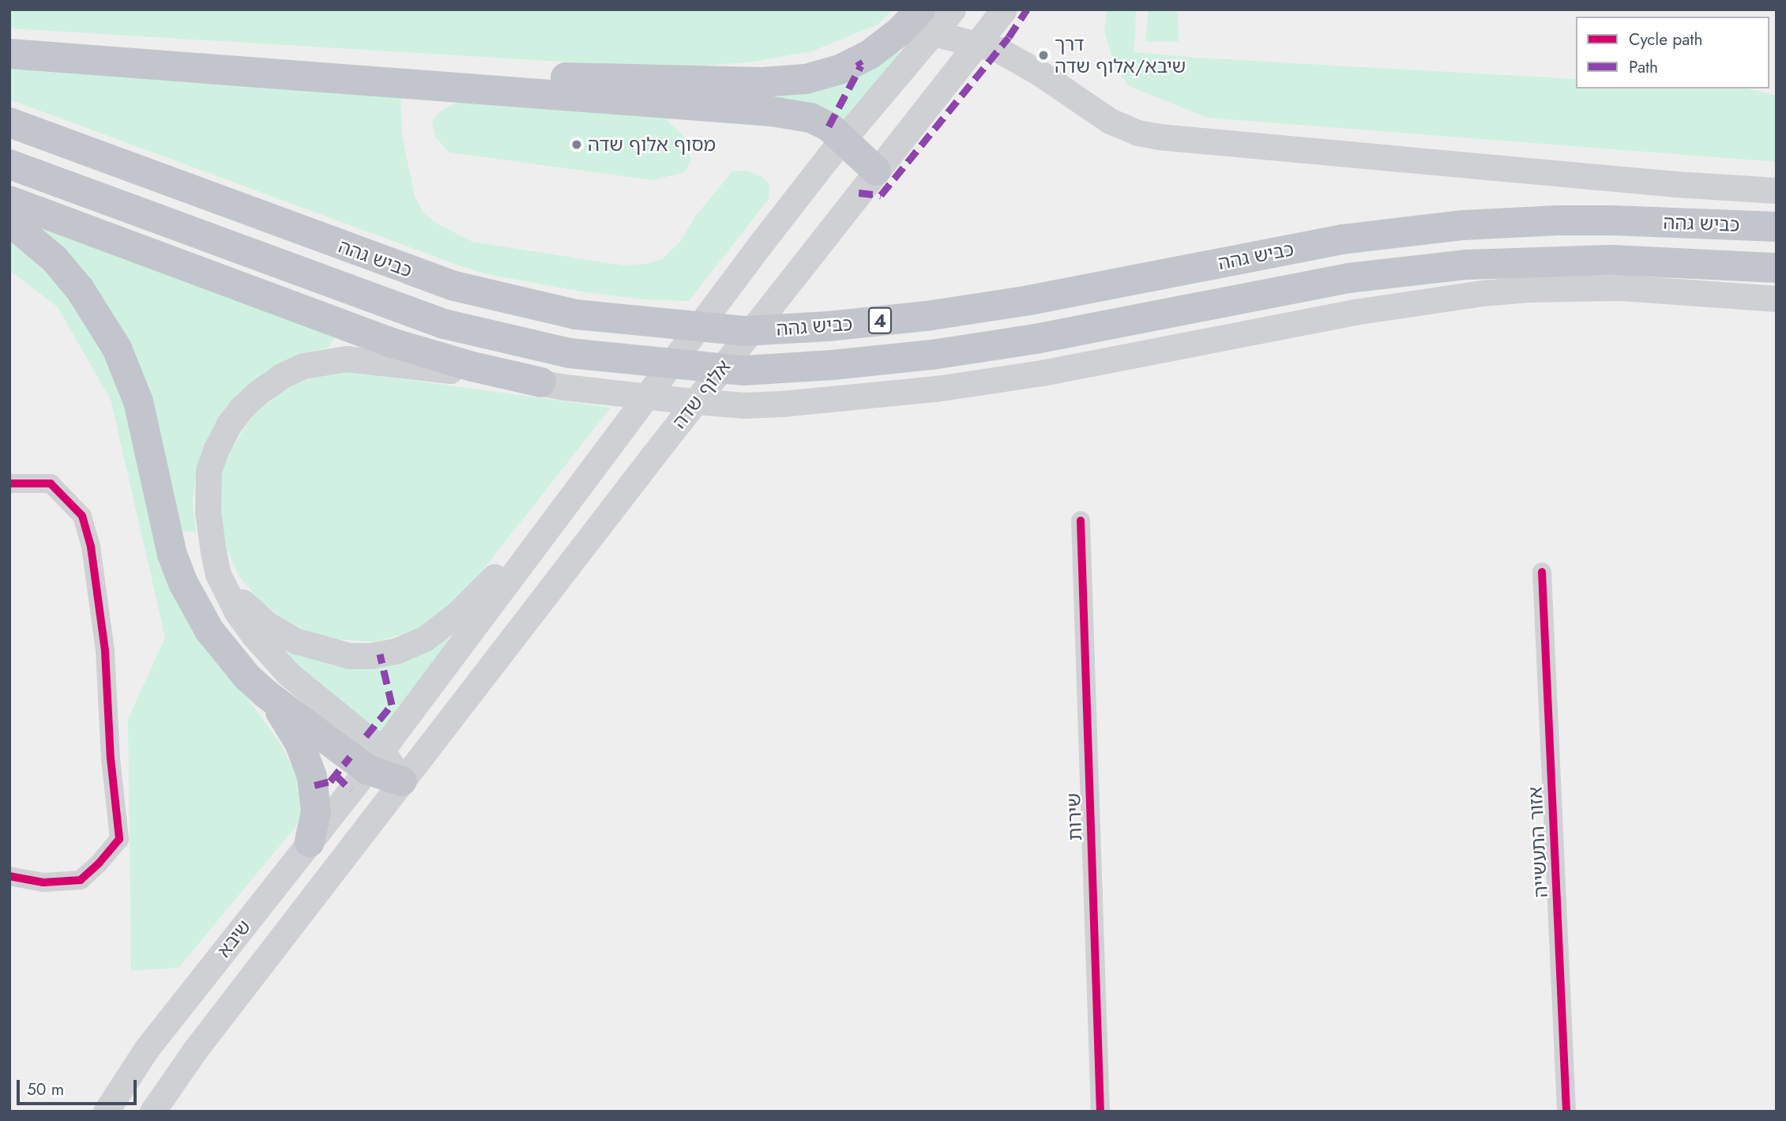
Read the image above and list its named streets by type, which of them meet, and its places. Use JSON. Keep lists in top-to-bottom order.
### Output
{
  "streets": {
    "highway": ["כביש גהה", "4"],
    "main road": ["אלוף שדה", "שיבא"],
    "street": ["שירות", "אזור התעשייה"]
  },
  "crossings": [
    ["אלוף שדה", "שיבא"]
  ],
  "places": ["דרך שיבא/אלוף שדה", "מסוף אלוף שדה"],
  "legend": ["Cycle path", "Path"],
  "scale_bar": "50 m"
}
